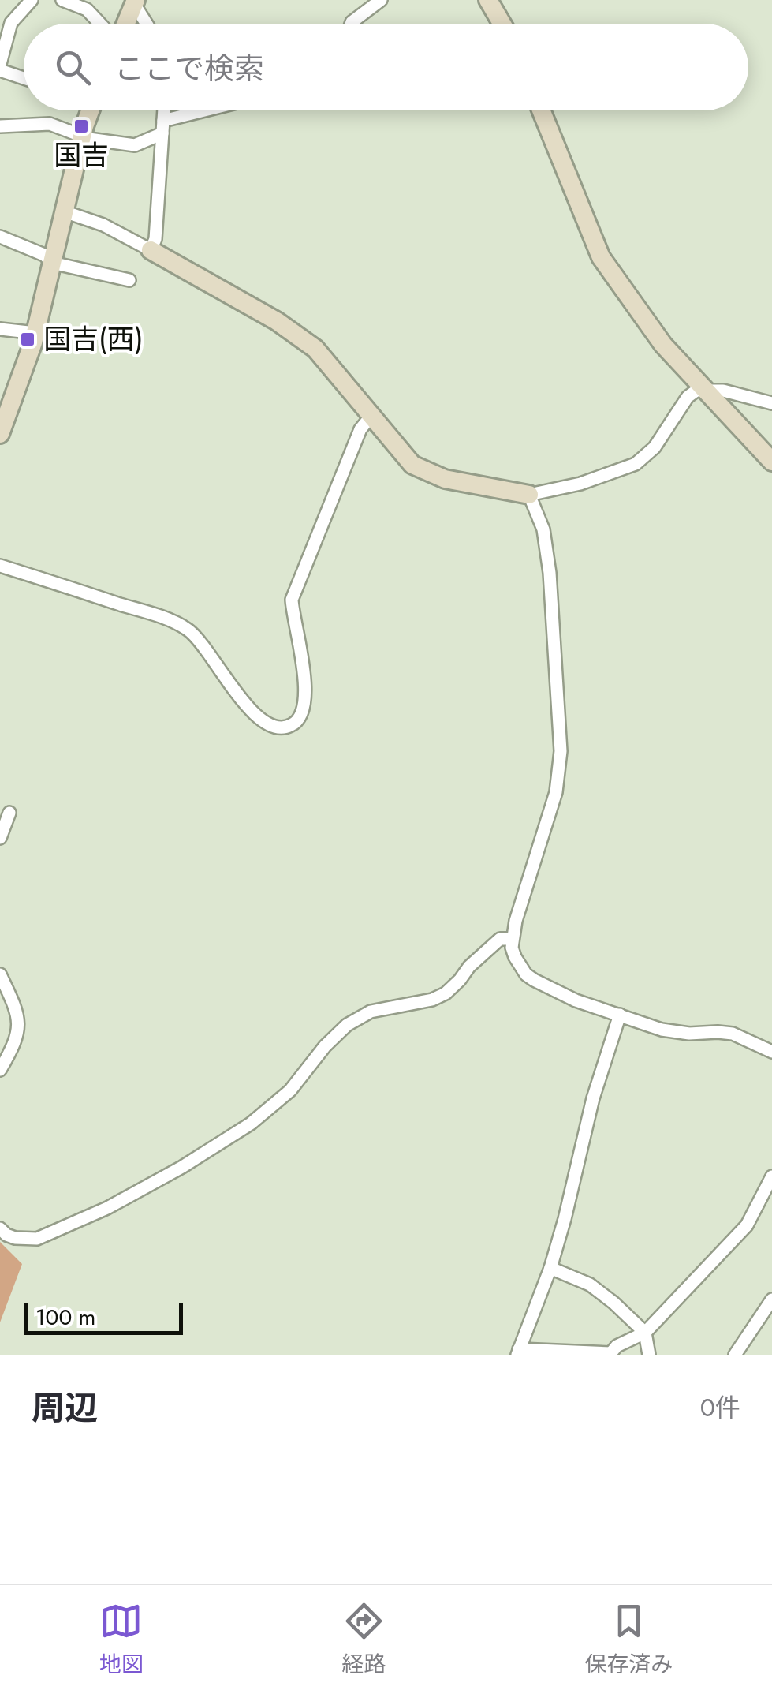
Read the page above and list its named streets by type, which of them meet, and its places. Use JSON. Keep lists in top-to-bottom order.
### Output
{
  "places": {
    "transit": ["国吉", "国吉(西)"]
  },
  "scale_bar": "100 m",
  "page": {
    "search": "ここで検索",
    "scale": "100 m",
    "heading": ["周辺", "0件"],
    "nav": ["地図", "経路", "保存済み"]
  }
}
